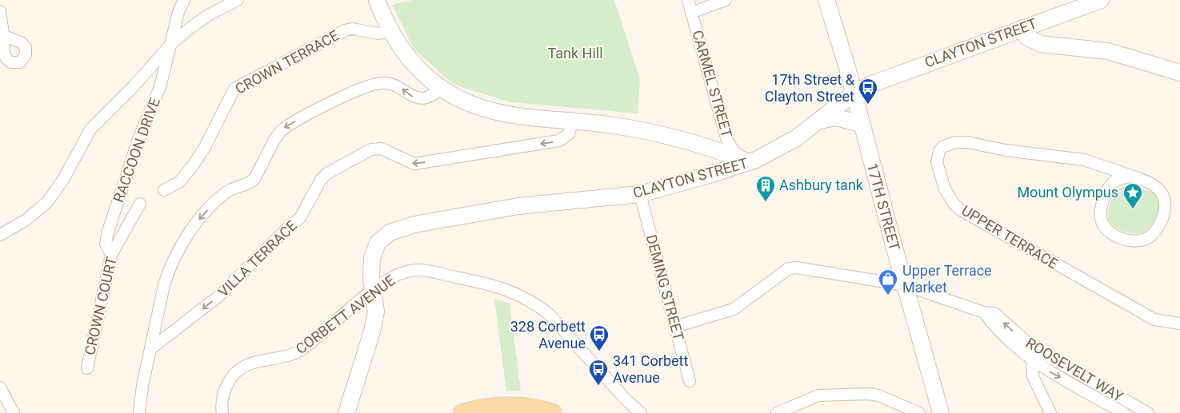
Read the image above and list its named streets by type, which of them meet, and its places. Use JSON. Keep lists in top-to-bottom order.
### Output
{
  "streets": {
    "main road": ["CLAYTON STREET", "17TH STREET"],
    "street": [
      "CROWN TERRACE",
      "CARMEL STREET",
      "RACCOON DRIVE",
      "UPPER TERRACE",
      "VILLA TERRACE",
      "DEMING STREET",
      "CROWN COURT",
      "CORBETT AVENUE",
      "ROOSEVELT WAY"
    ]
  },
  "crossings": [
    ["CLAYTON STREET", "CARMEL STREET"],
    ["CLAYTON STREET", "17TH STREET"],
    ["CLAYTON STREET", "DEMING STREET"],
    ["CLAYTON STREET", "CORBETT AVENUE"],
    ["RACCOON DRIVE", "CROWN COURT"],
    ["17TH STREET", "ROOSEVELT WAY"],
    ["DEMING STREET", "ROOSEVELT WAY"]
  ],
  "one_way": ["VILLA TERRACE"],
  "parks": ["Tank Hill"],
  "places": {
    "bus stop": ["17th Street & Clayton Street", "328 Corbett Avenue", "341 Corbett Avenue"],
    "building": ["Ashbury tank"],
    "place": ["Mount Olympus"],
    "shop": ["Upper Terrace Market"]
  }
}
